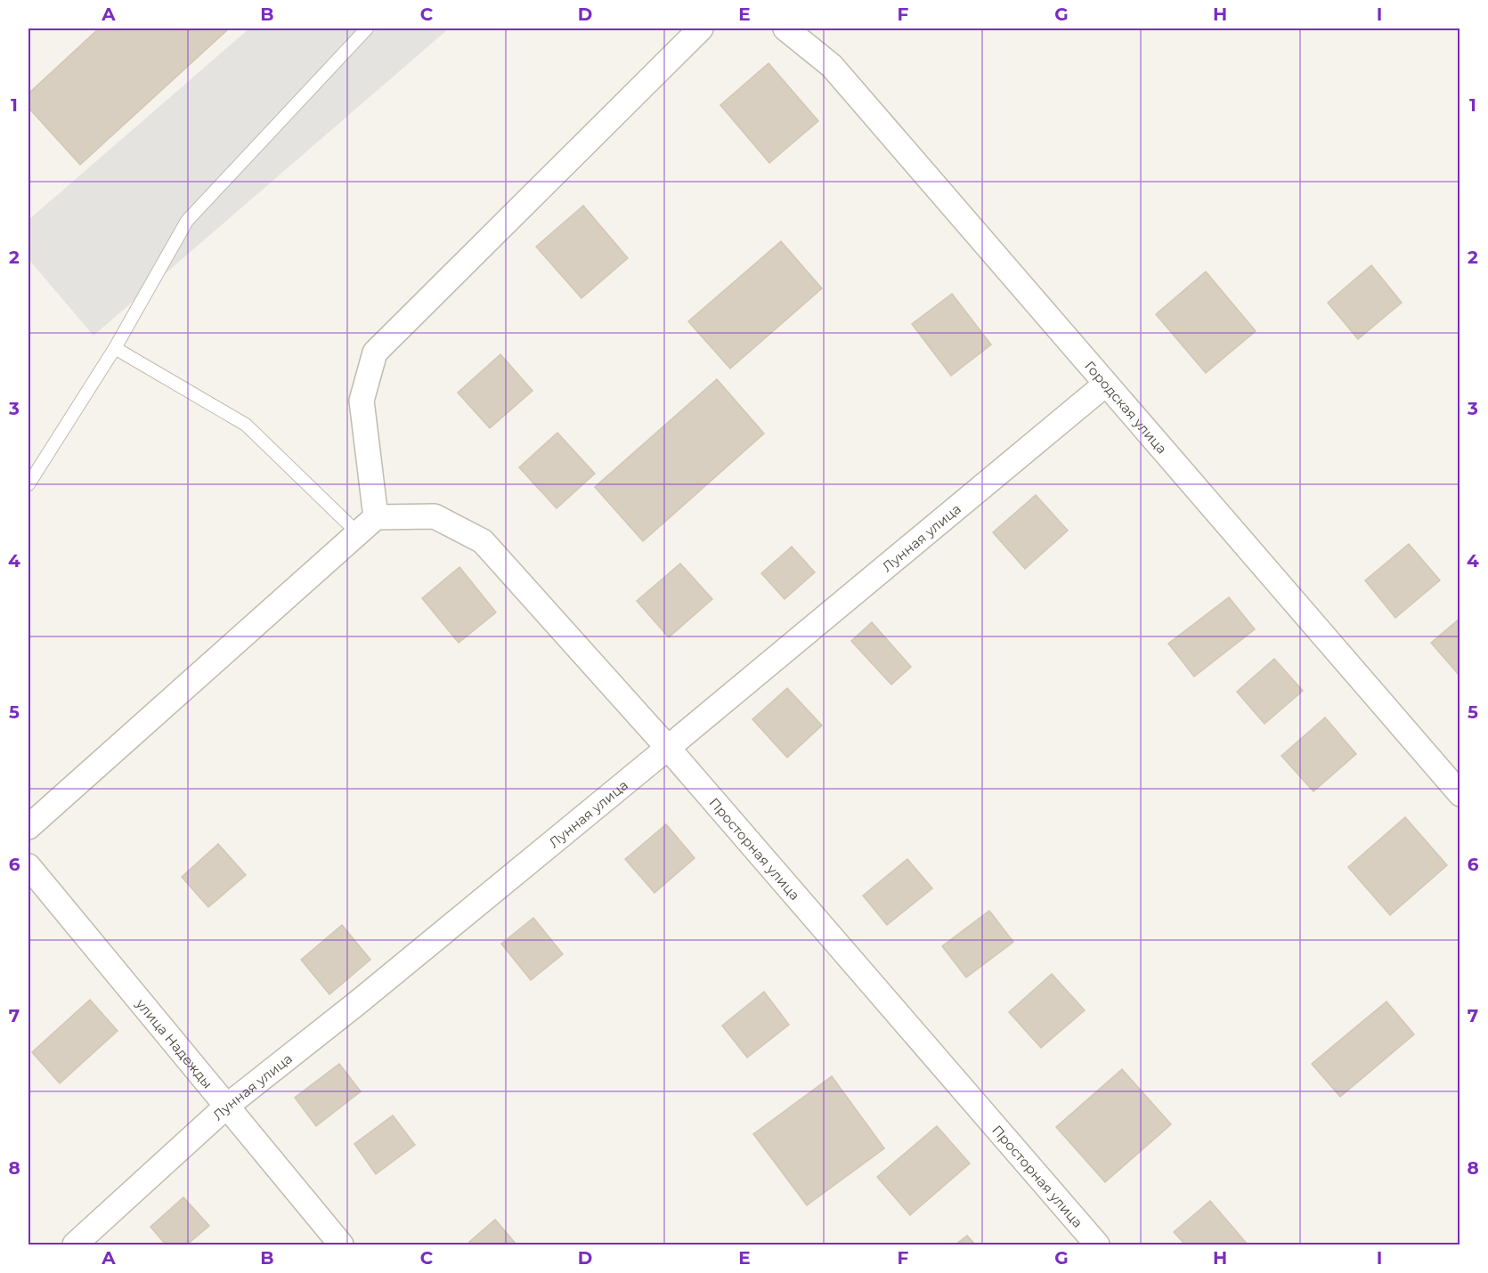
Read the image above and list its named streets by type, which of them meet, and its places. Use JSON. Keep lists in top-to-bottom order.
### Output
{
  "streets": {
    "street": [
      "Городская улица",
      "Лунная улица",
      "Просторная улица",
      "улица Надежды"
    ]
  },
  "crossings": [
    ["Городская улица", "Лунная улица"],
    ["Лунная улица", "Просторная улица"],
    ["Лунная улица", "улица Надежды"]
  ],
  "grid": {
    "columns": [
      "A",
      "B",
      "C",
      "D",
      "E",
      "F",
      "G",
      "H",
      "I"
    ],
    "rows": [
      "1",
      "2",
      "3",
      "4",
      "5",
      "6",
      "7",
      "8"
    ]
  }
}
